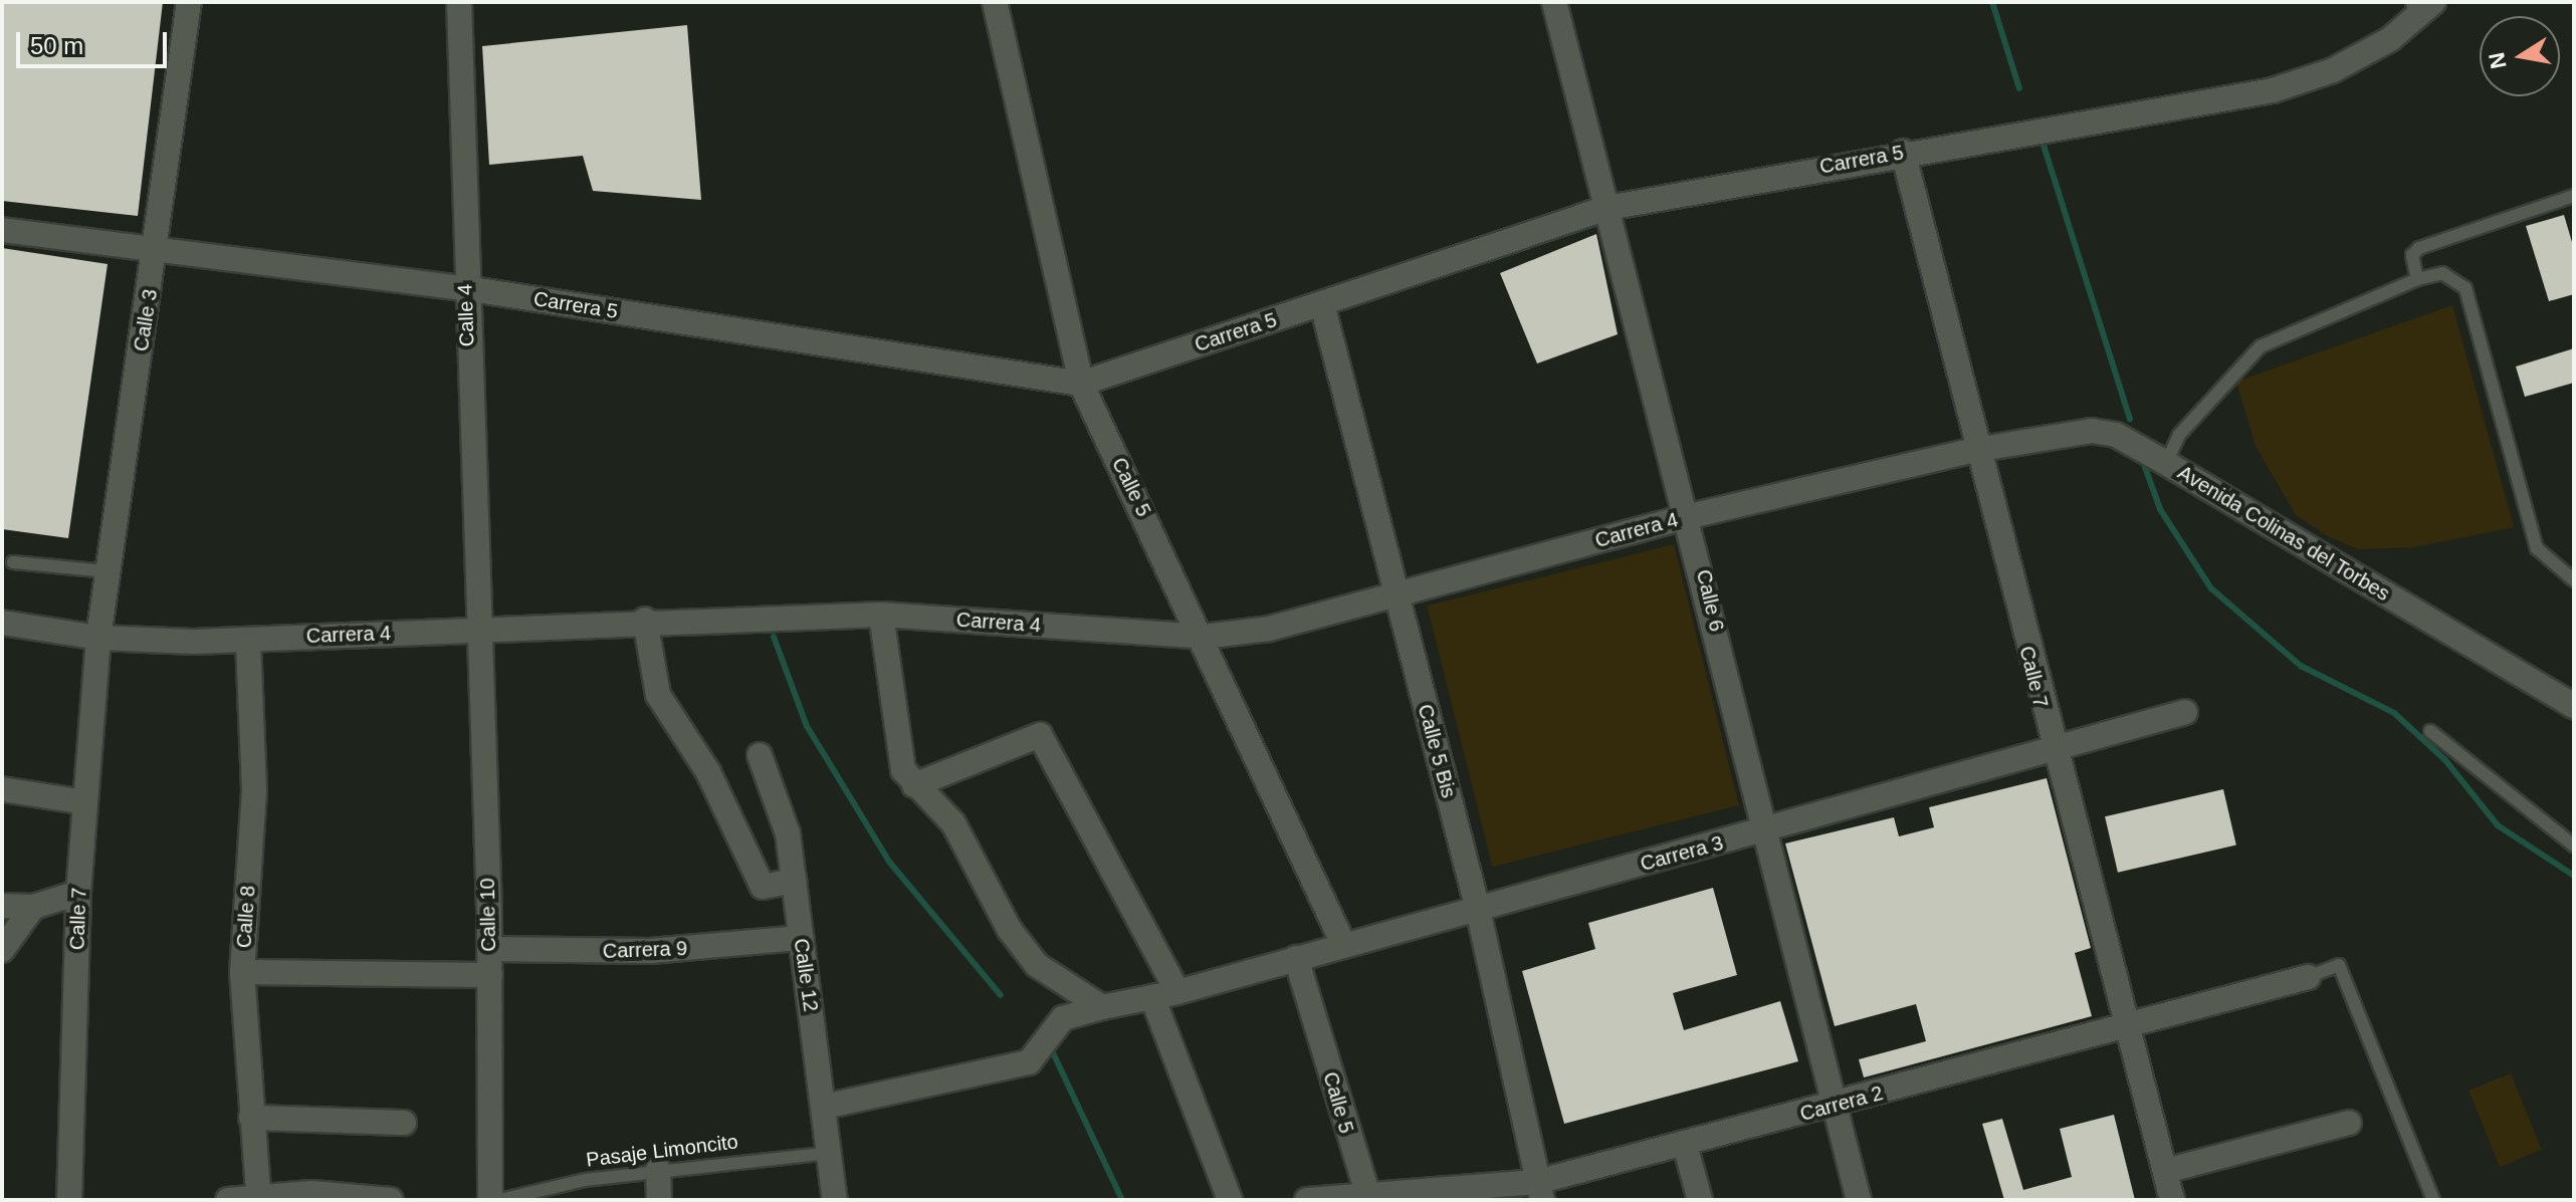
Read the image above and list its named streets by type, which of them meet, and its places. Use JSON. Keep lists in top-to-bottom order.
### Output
{
  "streets": {
    "street": [
      "Carrera 5",
      "Calle 4",
      "Calle 3",
      "Calle 5",
      "Carrera 4",
      "Avenida Colinas del Torbes",
      "Calle 6",
      "Calle 7",
      "Calle 5 Bis",
      "Carrera 3",
      "Calle 10",
      "Calle 8",
      "Carrera 9",
      "Calle 12",
      "Carrera 2"
    ],
    "lane": ["Pasaje Limoncito"]
  },
  "crossings": [
    ["Carrera 5", "Calle 4"],
    ["Carrera 5", "Calle 3"],
    ["Carrera 5", "Calle 5"],
    ["Carrera 5", "Calle 6"],
    ["Carrera 5", "Calle 7"],
    ["Carrera 5", "Calle 5 Bis"],
    ["Calle 4", "Carrera 4"],
    ["Calle 4", "Calle 10"],
    ["Calle 3", "Carrera 4"],
    ["Calle 3", "Calle 7"],
    ["Calle 5", "Carrera 4"],
    ["Calle 5", "Carrera 3"],
    ["Calle 5", "Carrera 2"],
    ["Carrera 4", "Avenida Colinas del Torbes"],
    ["Carrera 4", "Calle 6"],
    ["Carrera 4", "Calle 7"],
    ["Carrera 4", "Calle 5 Bis"],
    ["Carrera 4", "Calle 10"],
    ["Carrera 4", "Calle 8"],
    ["Avenida Colinas del Torbes", "Calle 7"],
    ["Calle 6", "Carrera 3"],
    ["Calle 6", "Carrera 2"],
    ["Calle 7", "Carrera 3"],
    ["Calle 7", "Carrera 2"],
    ["Calle 5 Bis", "Carrera 3"],
    ["Calle 5 Bis", "Carrera 2"],
    ["Carrera 3", "Calle 12"],
    ["Calle 10", "Carrera 9"],
    ["Carrera 9", "Calle 12"],
    ["Calle 12", "Pasaje Limoncito"]
  ],
  "scale_bar": "50 m",
  "north": "left"
}
